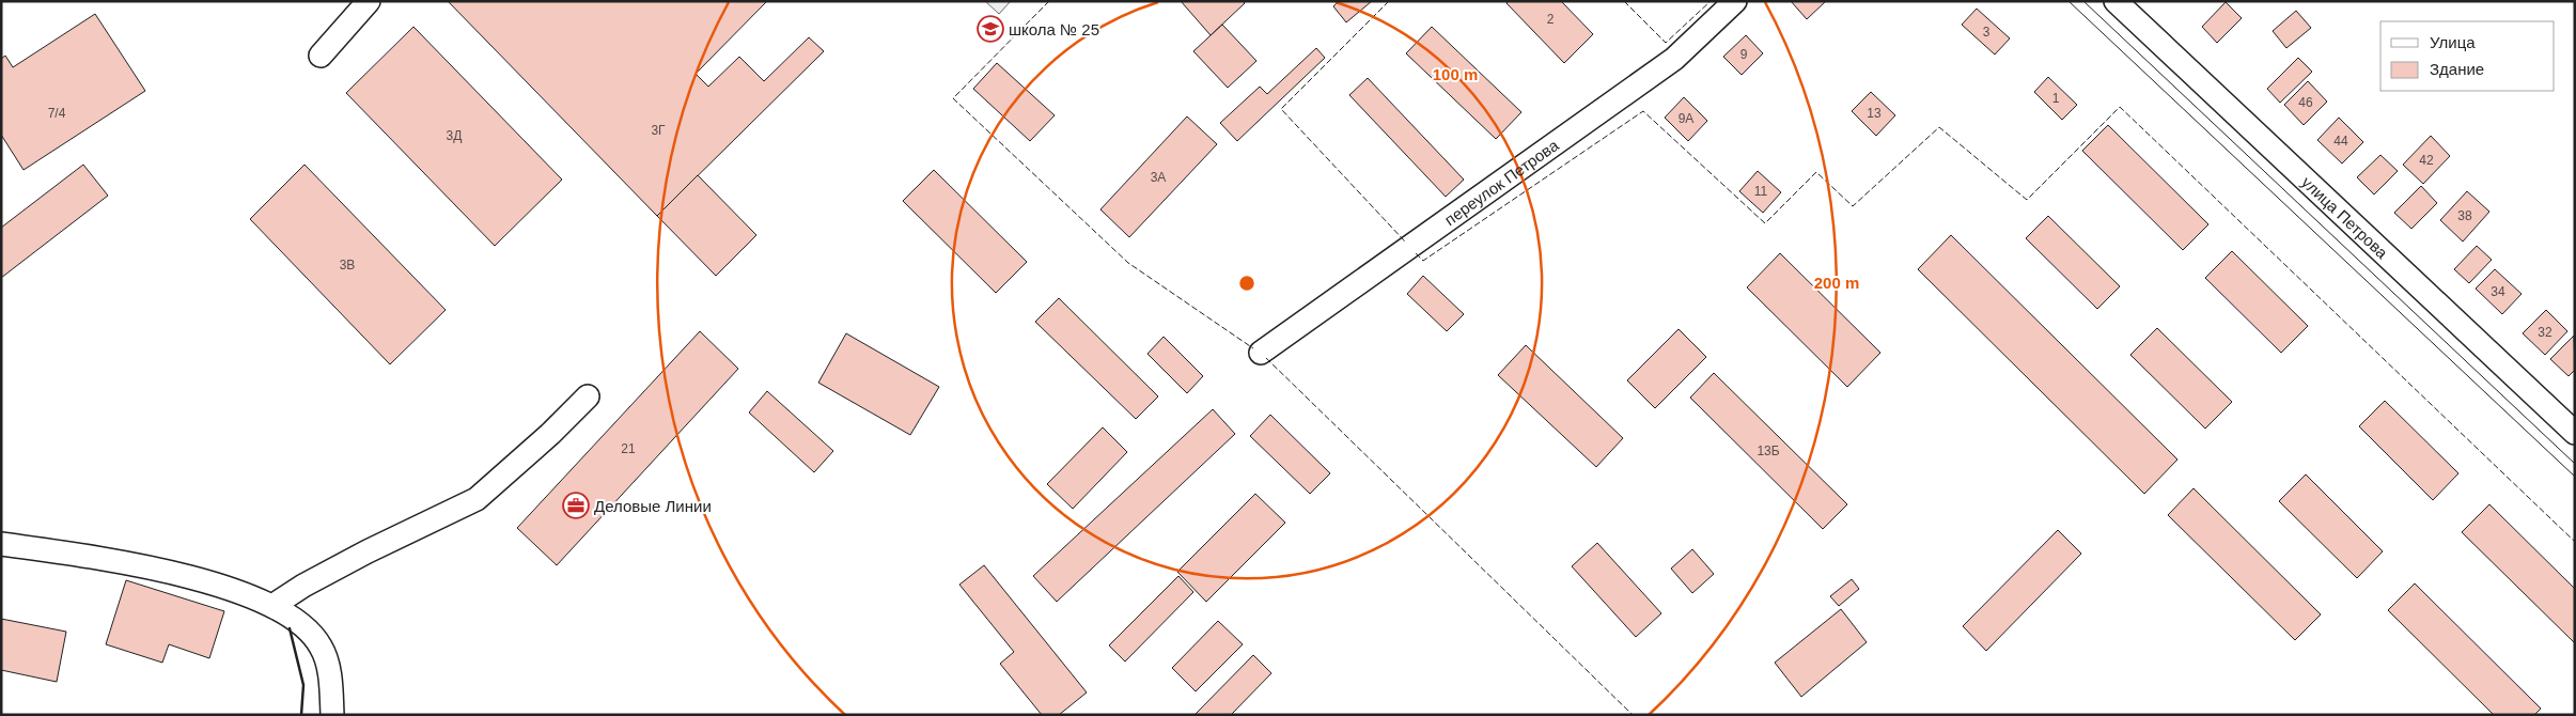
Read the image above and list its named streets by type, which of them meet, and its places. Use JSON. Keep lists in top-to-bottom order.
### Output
{
  "streets": {
    "street": ["переулок Петрова", "улица Петрова"]
  },
  "places": {
    "school or university": ["школа № 25"],
    "office": ["Деловые Линии"]
  },
  "house_numbers": [
    "2",
    "3",
    "9",
    "1",
    "46",
    "7/4",
    "13",
    "9А",
    "3Г",
    "3Д",
    "44",
    "42",
    "3А",
    "11",
    "38",
    "3В",
    "34",
    "32",
    "21",
    "13Б"
  ],
  "legend": ["Улица", "Здание"],
  "rings": ["100 m", "200 m"]
}
